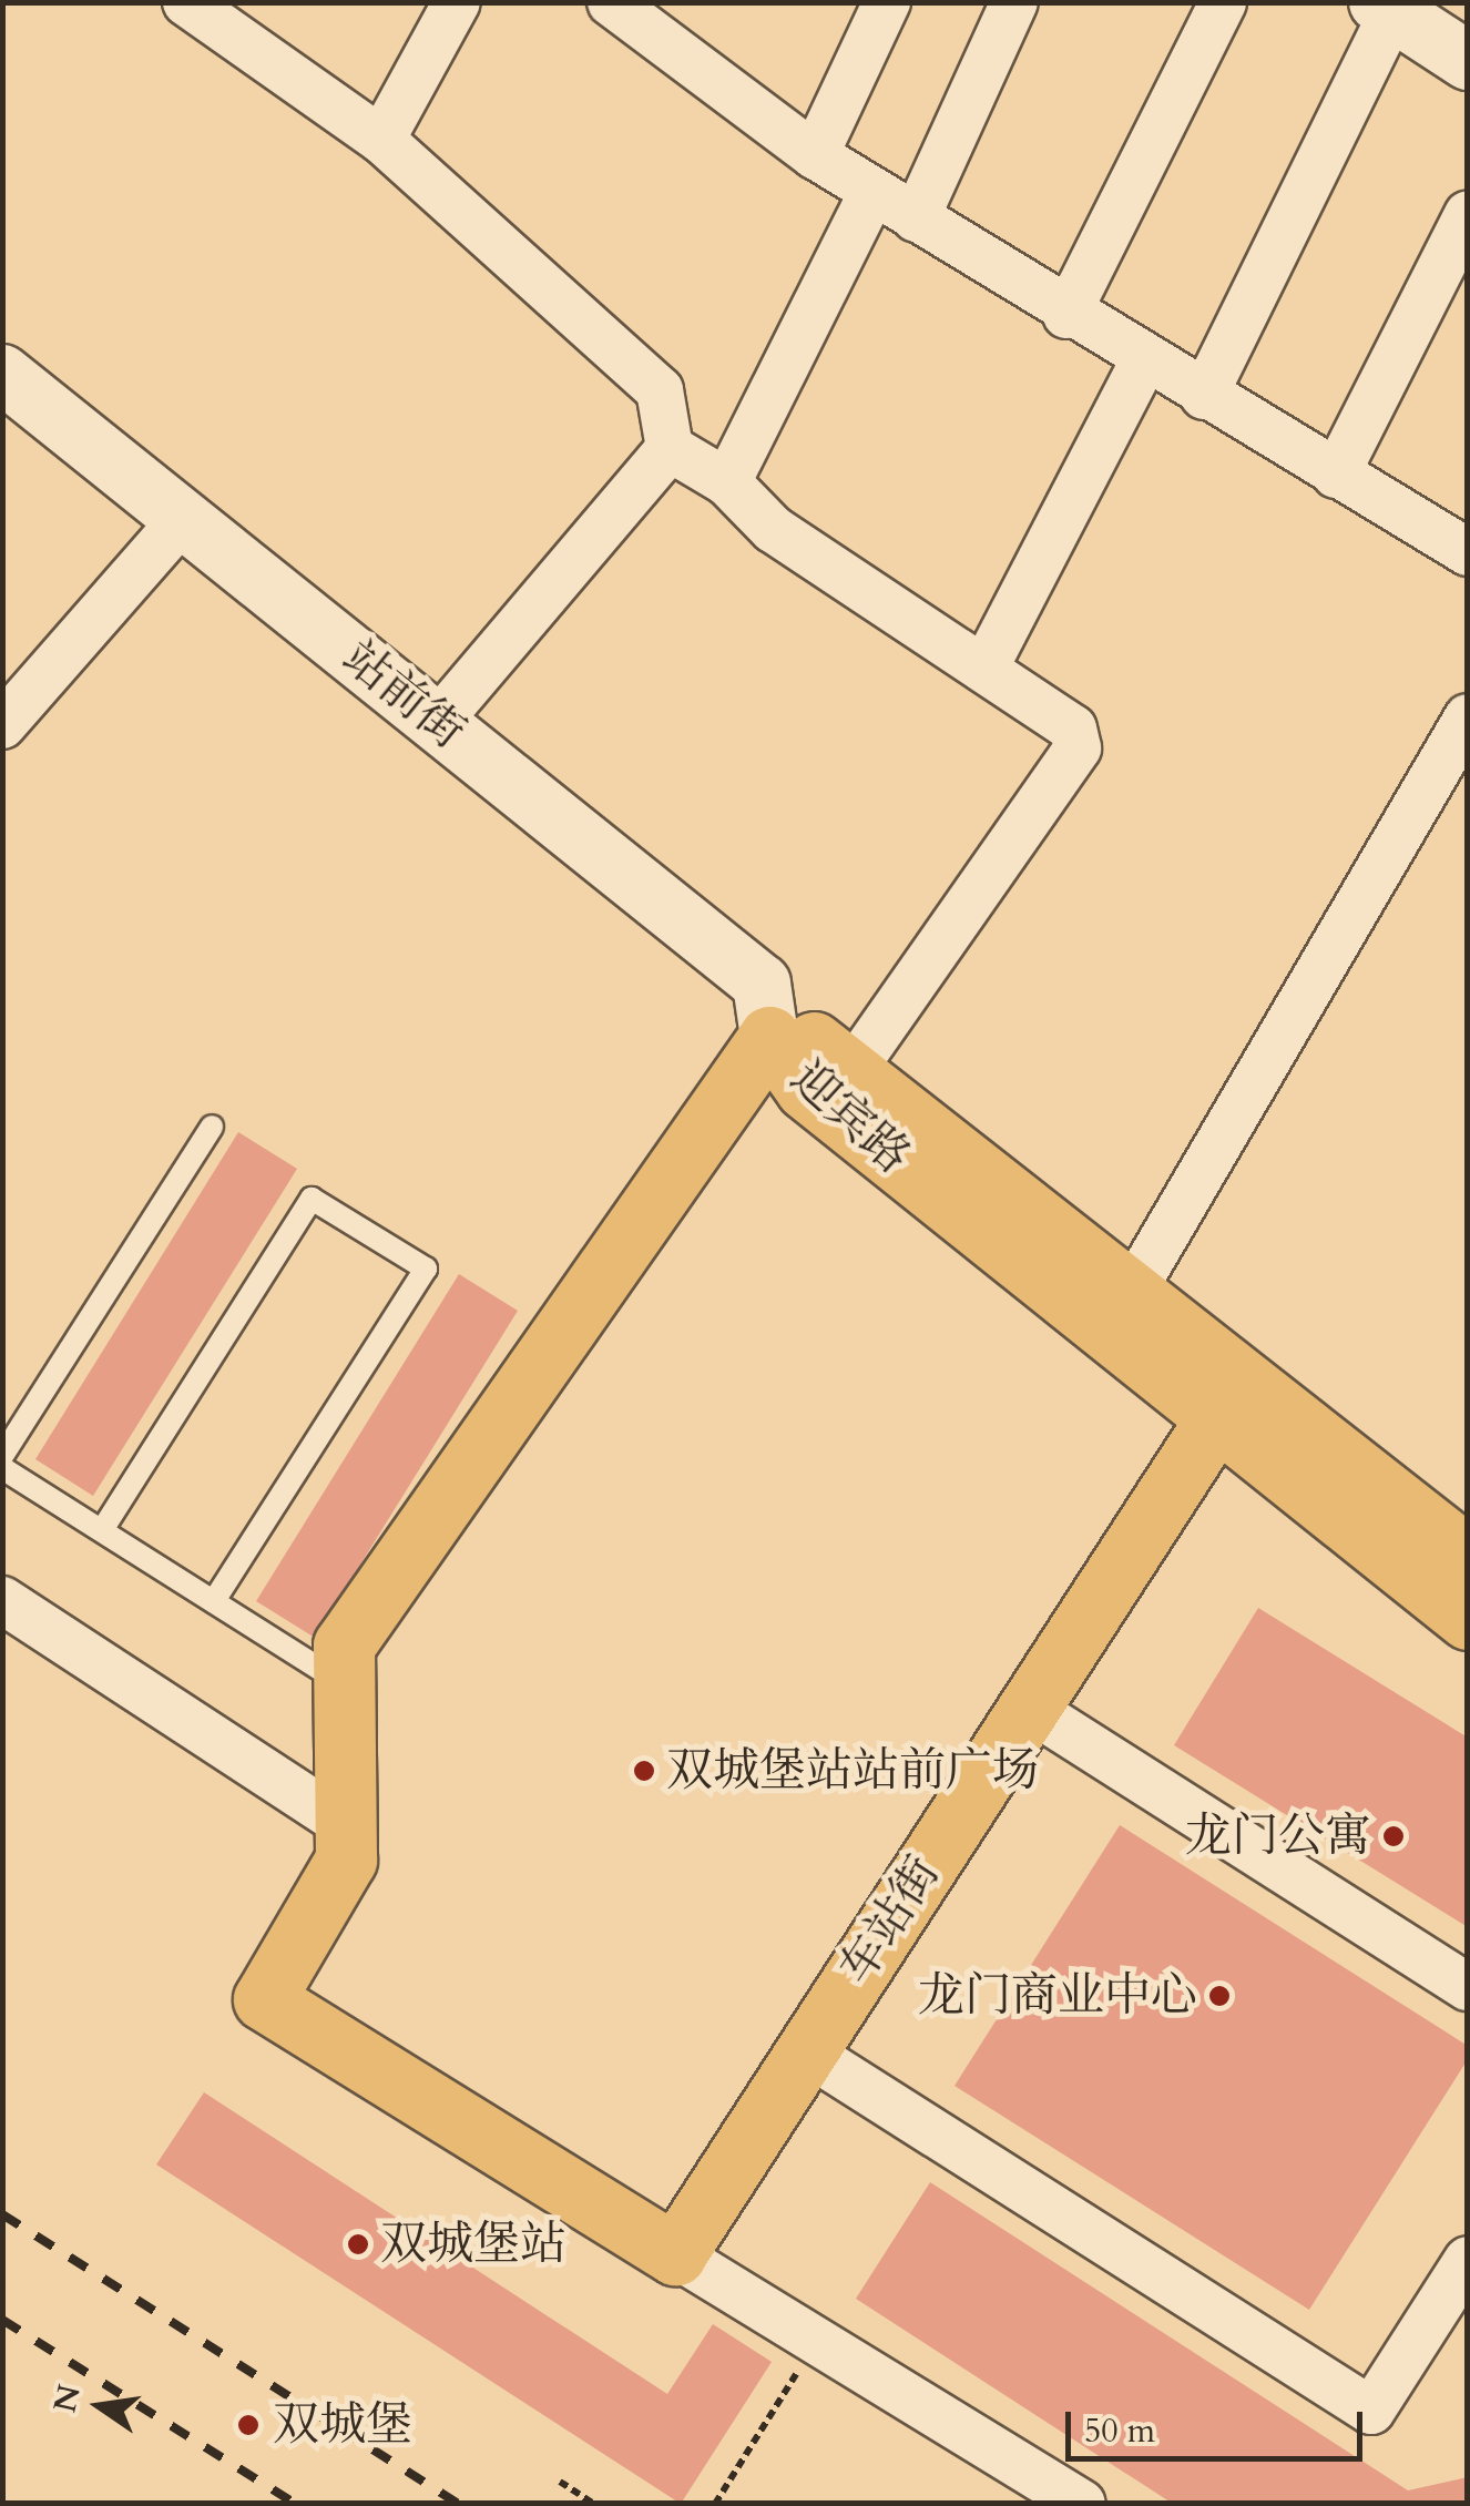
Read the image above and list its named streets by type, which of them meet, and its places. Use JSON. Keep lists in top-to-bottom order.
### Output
{
  "streets": {
    "main road": ["迎宾路", "车站街"],
    "street": ["站前街"]
  },
  "crossings": [
    ["站前街", "迎宾路"],
    ["迎宾路", "车站街"]
  ],
  "places": [
    "双城堡站站前广场",
    "龙门公寓",
    "龙门商业中心",
    "双城堡站",
    "双城堡"
  ],
  "scale_bar": "50 m",
  "north": "left"
}
